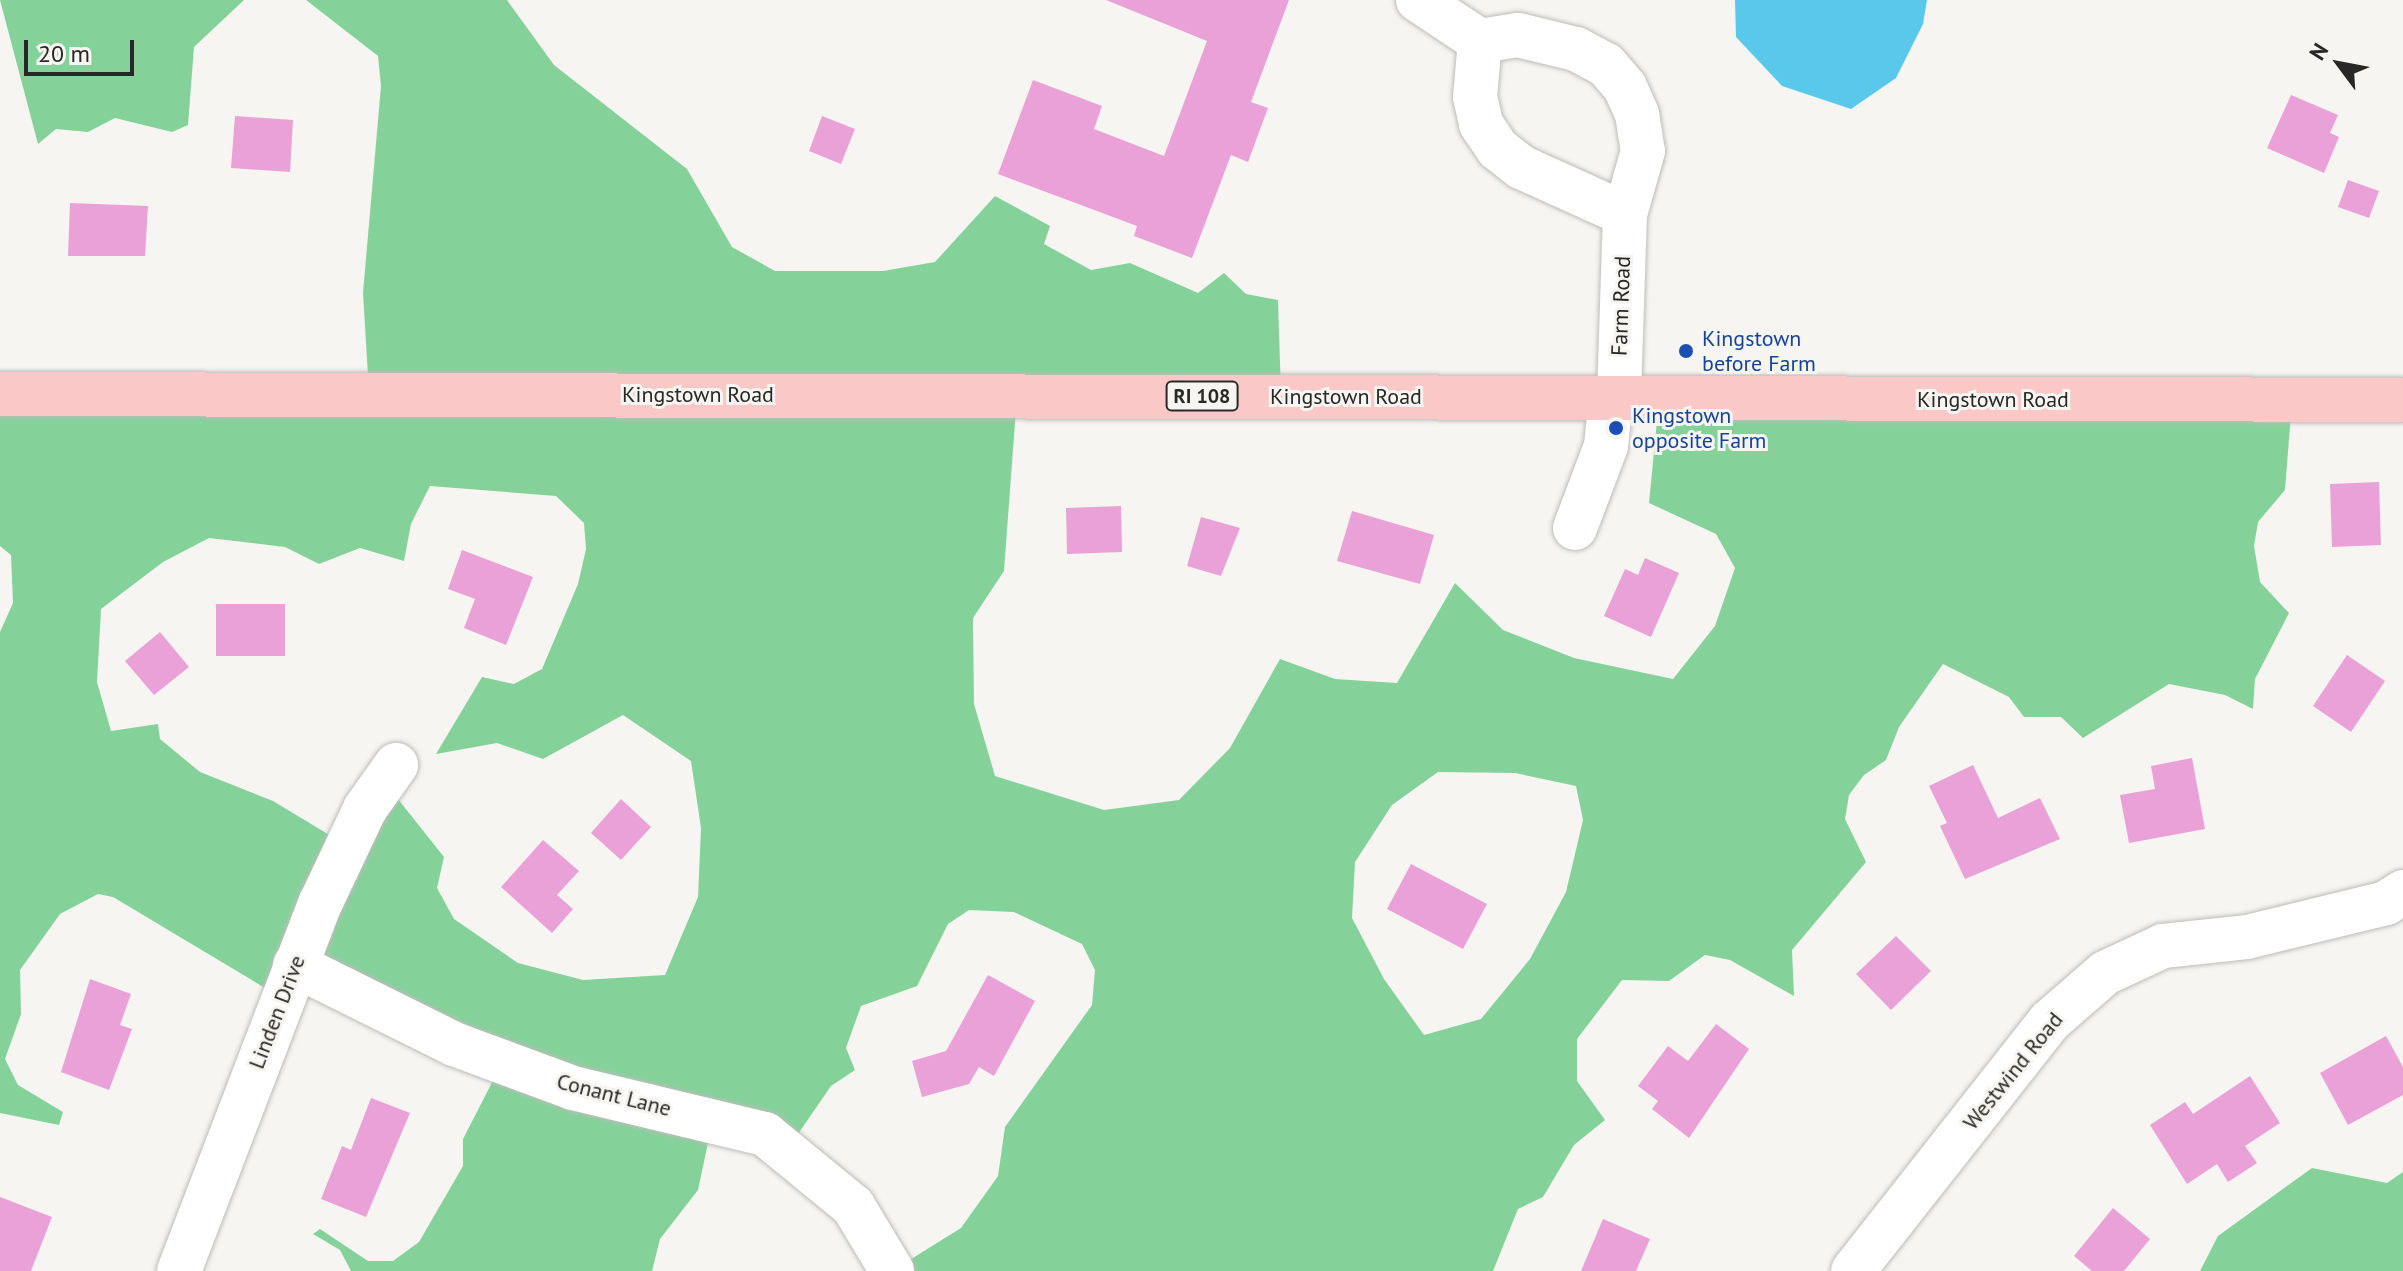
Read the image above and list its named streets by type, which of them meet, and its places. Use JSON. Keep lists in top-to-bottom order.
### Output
{
  "streets": {
    "main road": ["Kingstown Road", "RI 108"],
    "street": [
      "Farm Road",
      "Linden Drive",
      "Westwind Road",
      "Conant Lane"
    ]
  },
  "crossings": [
    ["Farm Road", "Kingstown Road"],
    ["Linden Drive", "Conant Lane"]
  ],
  "places": ["Kingstown before Farm", "Kingstown opposite Farm"],
  "scale_bar": "20 m",
  "north": "top left"
}
